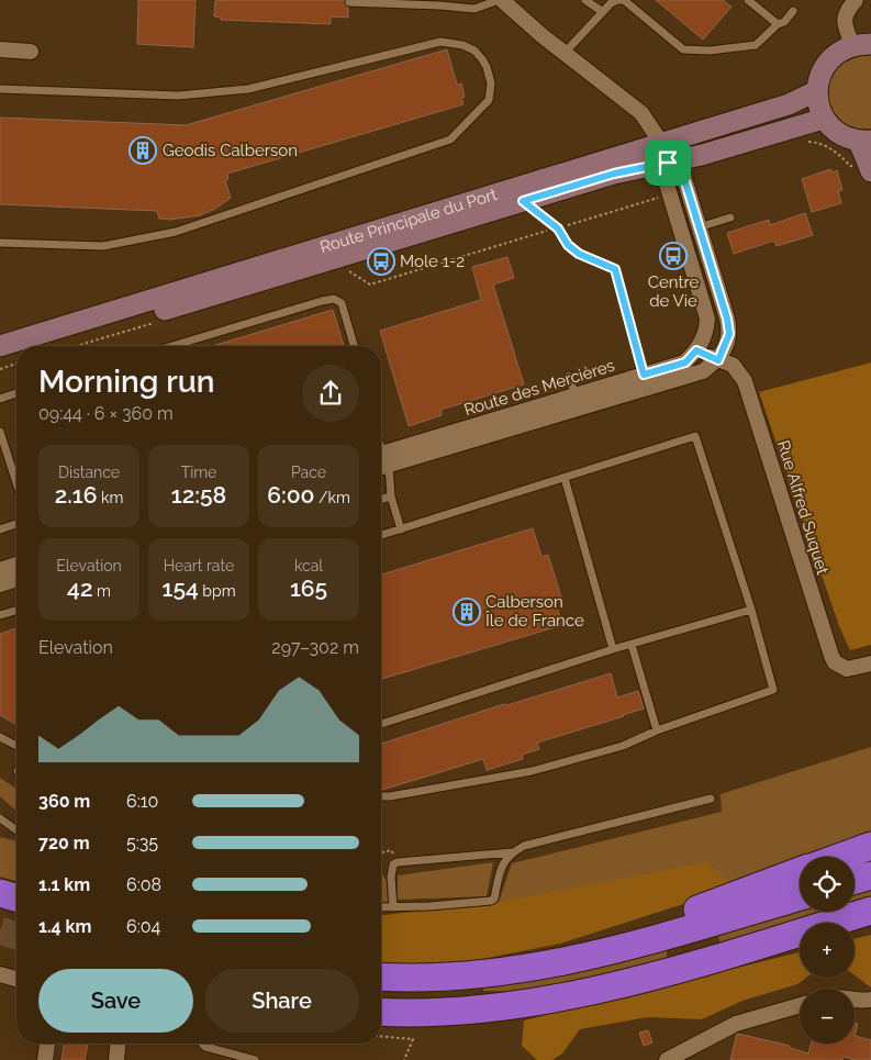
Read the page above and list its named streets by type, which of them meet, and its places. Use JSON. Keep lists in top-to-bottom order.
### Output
{
  "streets": {
    "main road": ["Route Principale du Port"],
    "street": ["Route des Mercières", "Rue Alfred Suquet"]
  },
  "crossings": [
    ["Route des Mercières", "Rue Alfred Suquet"]
  ],
  "places": {
    "building": ["Geodis Calberson", "Calberson Île de France"],
    "bus stop": ["Centre de Vie", "Mole 1-2"]
  },
  "page": {
    "heading": ["Morning run", "09:44 · 6 × 360 m"],
    "stats": [
      ["Distance", "2.16 km"],
      ["Time", "12:58"],
      ["Pace", "6:00 /km"],
      ["Elevation", "42 m"],
      ["Heart rate", "154 bpm"],
      ["kcal", "165"]
    ],
    "chart": ["Elevation", "297–302 m"],
    "list": [
      {
        "name": "360 m",
        "note": "6:10"
      },
      {
        "name": "720 m",
        "note": "5:35"
      },
      {
        "name": "1.1 km",
        "note": "6:08"
      },
      {
        "name": "1.4 km",
        "note": "6:04"
      }
    ],
    "map_buttons": ["+", "−"],
    "buttons": ["Save", "Share"]
  }
}
